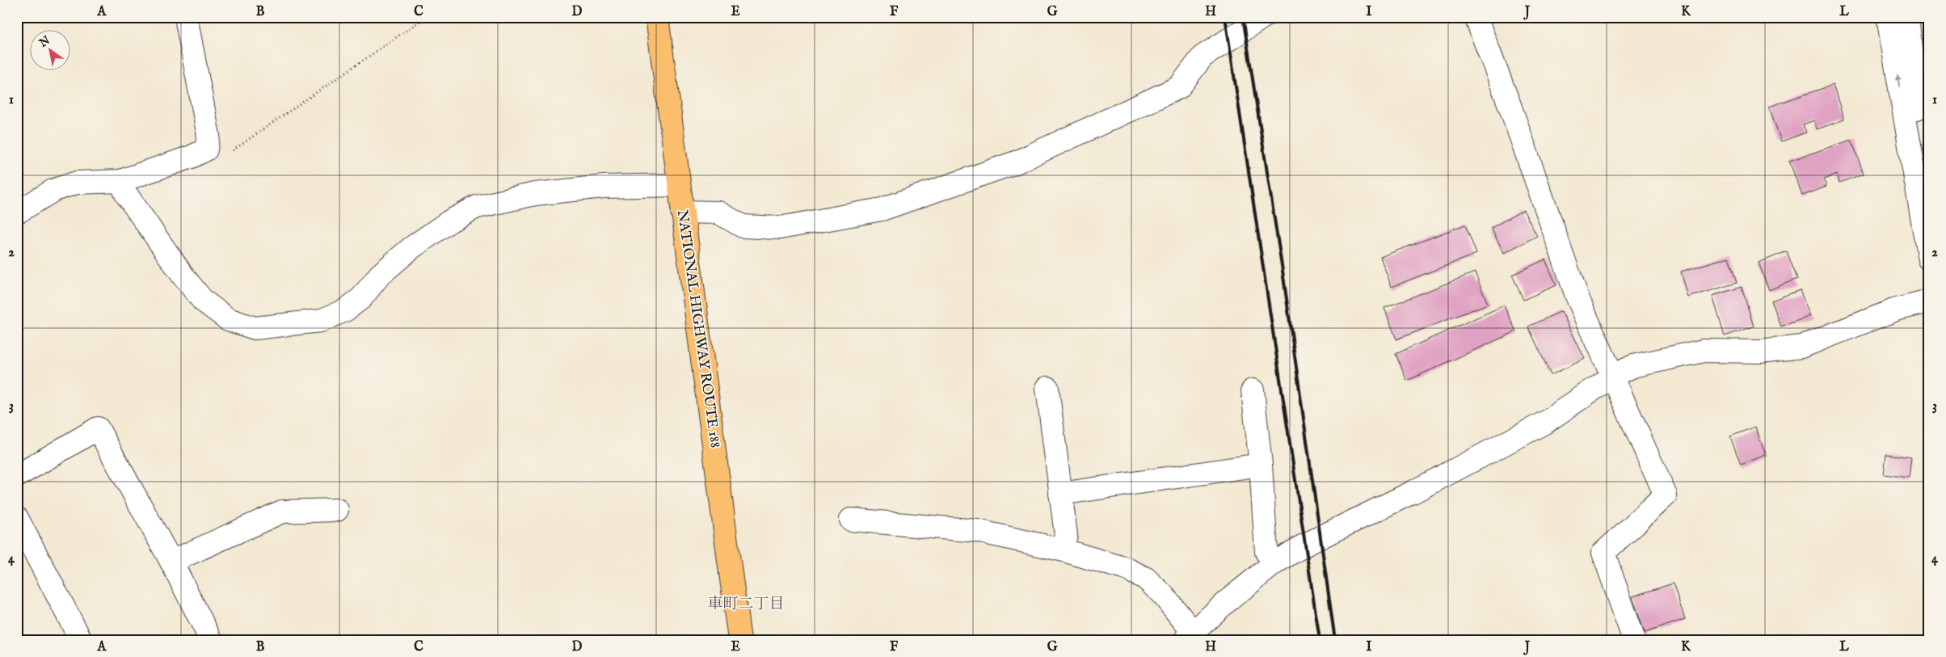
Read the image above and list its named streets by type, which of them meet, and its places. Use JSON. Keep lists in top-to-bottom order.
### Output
{
  "streets": {
    "highway": ["NATIONAL HIGHWAY ROUTE 188"]
  },
  "districts": ["車町二丁目"],
  "north": "top left",
  "grid": {
    "columns": [
      "A",
      "B",
      "C",
      "D",
      "E",
      "F",
      "G",
      "H",
      "I",
      "J",
      "K",
      "L"
    ],
    "rows": [
      "1",
      "2",
      "3",
      "4"
    ]
  }
}
